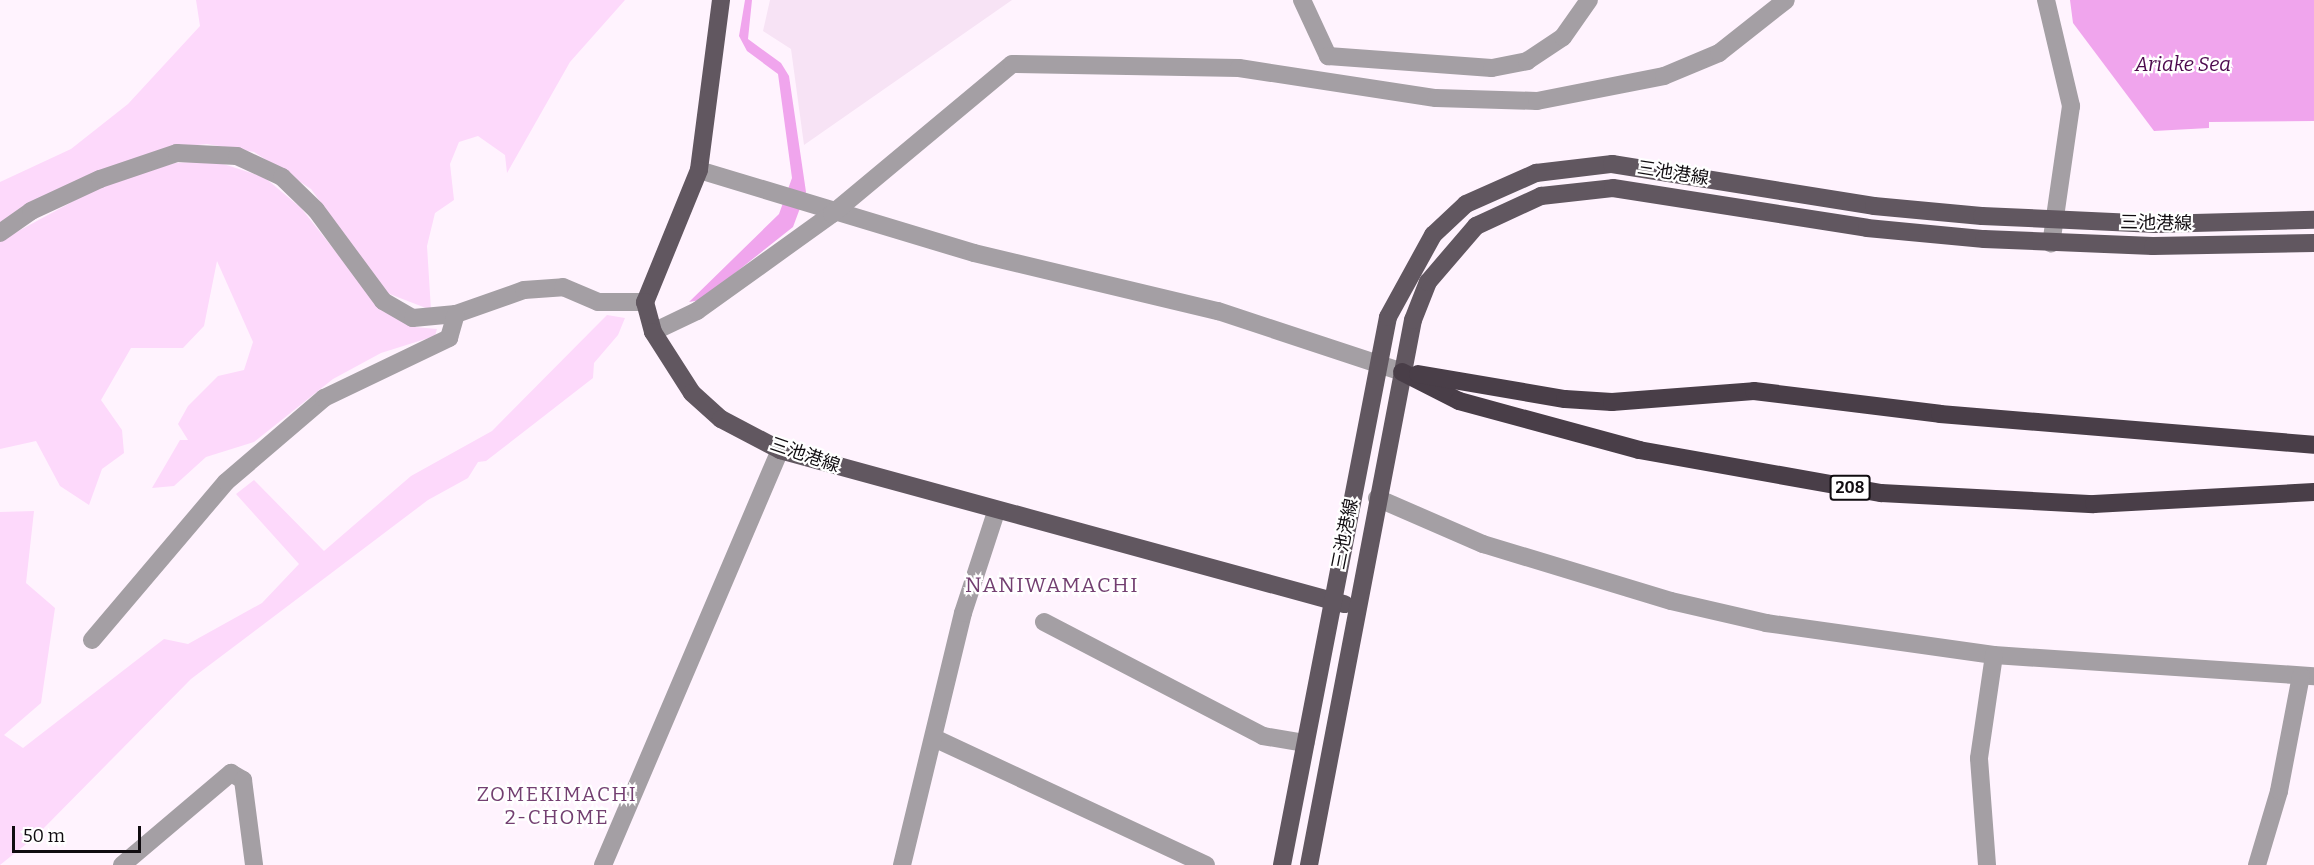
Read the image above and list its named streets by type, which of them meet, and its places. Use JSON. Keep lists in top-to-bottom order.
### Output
{
  "streets": {
    "highway": ["208"],
    "main road": ["三池港線"]
  },
  "crossings": [
    ["三池港線", "208"]
  ],
  "districts": ["NANIWAMACHI", "ZOMEKIMACHI 2-CHOME"],
  "water": ["Ariake Sea"],
  "scale_bar": "50 m"
}
